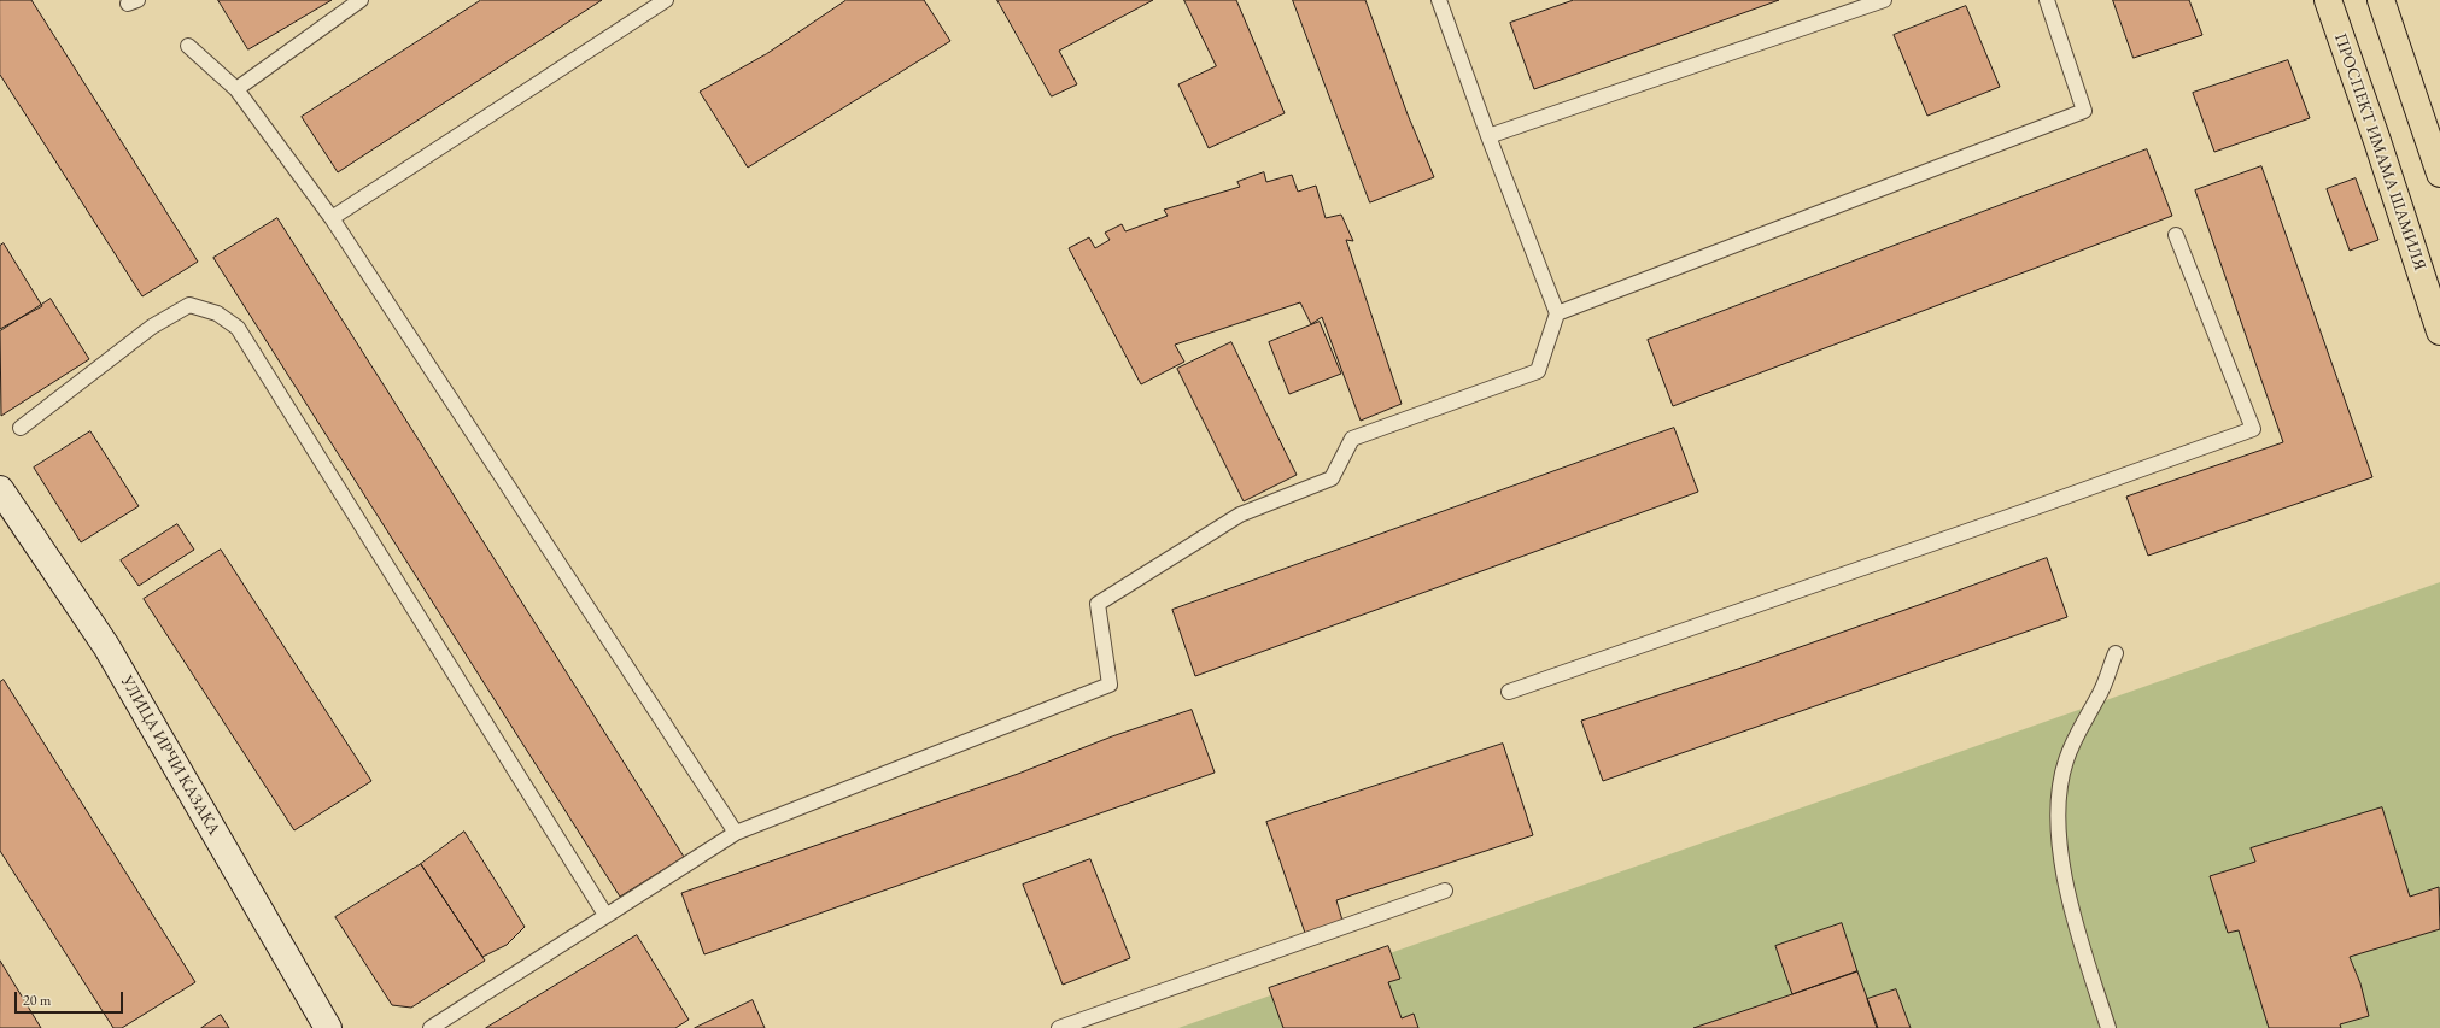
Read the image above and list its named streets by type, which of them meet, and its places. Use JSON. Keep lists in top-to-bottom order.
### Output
{
  "streets": {
    "main road": ["ПРОСПЕКТ ИМАМА ШАМИЛЯ", "УЛИЦА ИРЧИ КАЗАКА"]
  },
  "scale_bar": "20 m"
}
